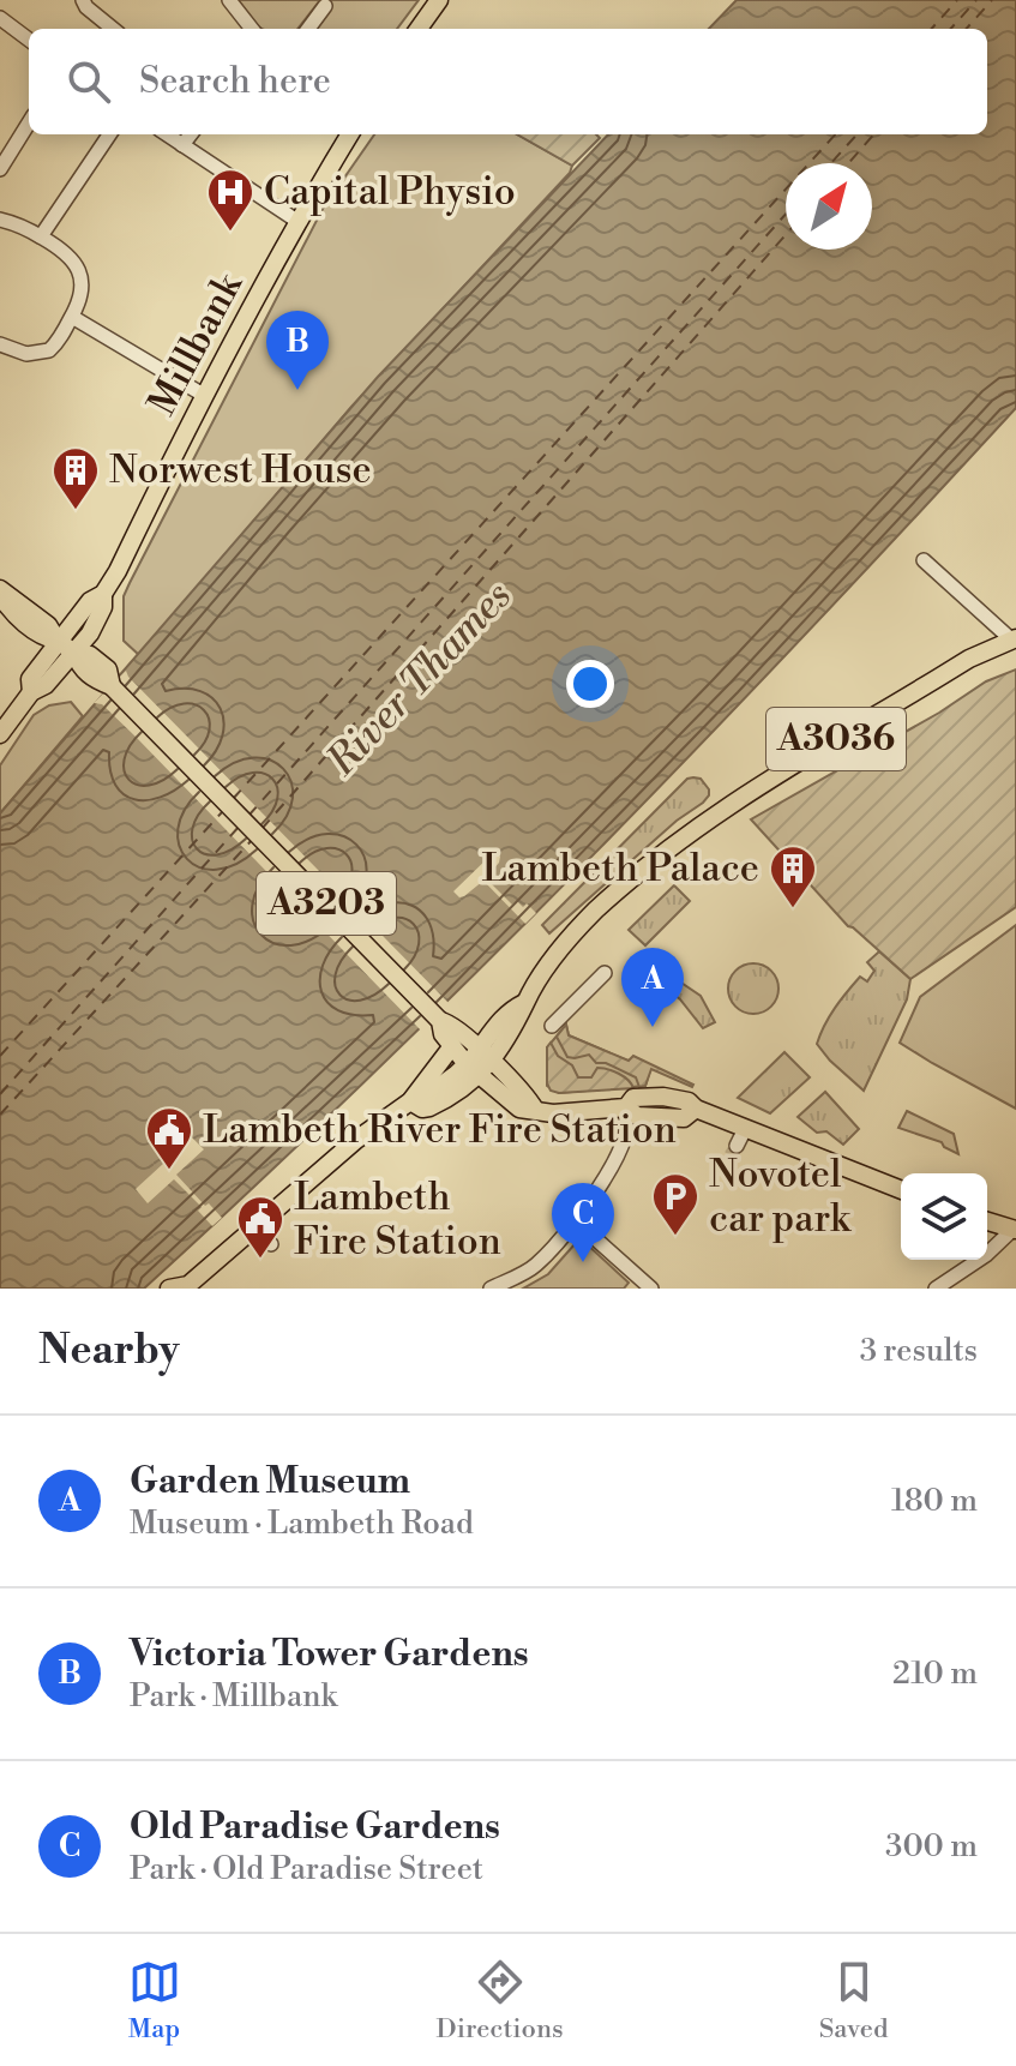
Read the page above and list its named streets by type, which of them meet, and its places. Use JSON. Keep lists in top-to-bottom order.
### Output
{
  "streets": {
    "main road": ["Millbank", "A3036", "A3203"]
  },
  "crossings": [
    ["Millbank", "A3203"],
    ["A3036", "A3203"]
  ],
  "water": ["River Thames"],
  "places": {
    "hospital": ["Capital Physio"],
    "building": ["Norwest House", "Lambeth Palace"],
    "public building": ["Lambeth River Fire Station", "Lambeth Fire Station"],
    "parking": ["Novotel car park"]
  },
  "north": "top right",
  "page": {
    "search": "Search here",
    "pins": ["B", "A", "C"],
    "heading": ["Nearby", "3 results"],
    "list": [
      {
        "mark": "A",
        "name": "Garden Museum",
        "note": "Museum · Lambeth Road",
        "value": "180 m"
      },
      {
        "mark": "B",
        "name": "Victoria Tower Gardens",
        "note": "Park · Millbank",
        "value": "210 m"
      },
      {
        "mark": "C",
        "name": "Old Paradise Gardens",
        "note": "Park · Old Paradise Street",
        "value": "300 m"
      }
    ],
    "nav": ["Map", "Directions", "Saved"]
  }
}
